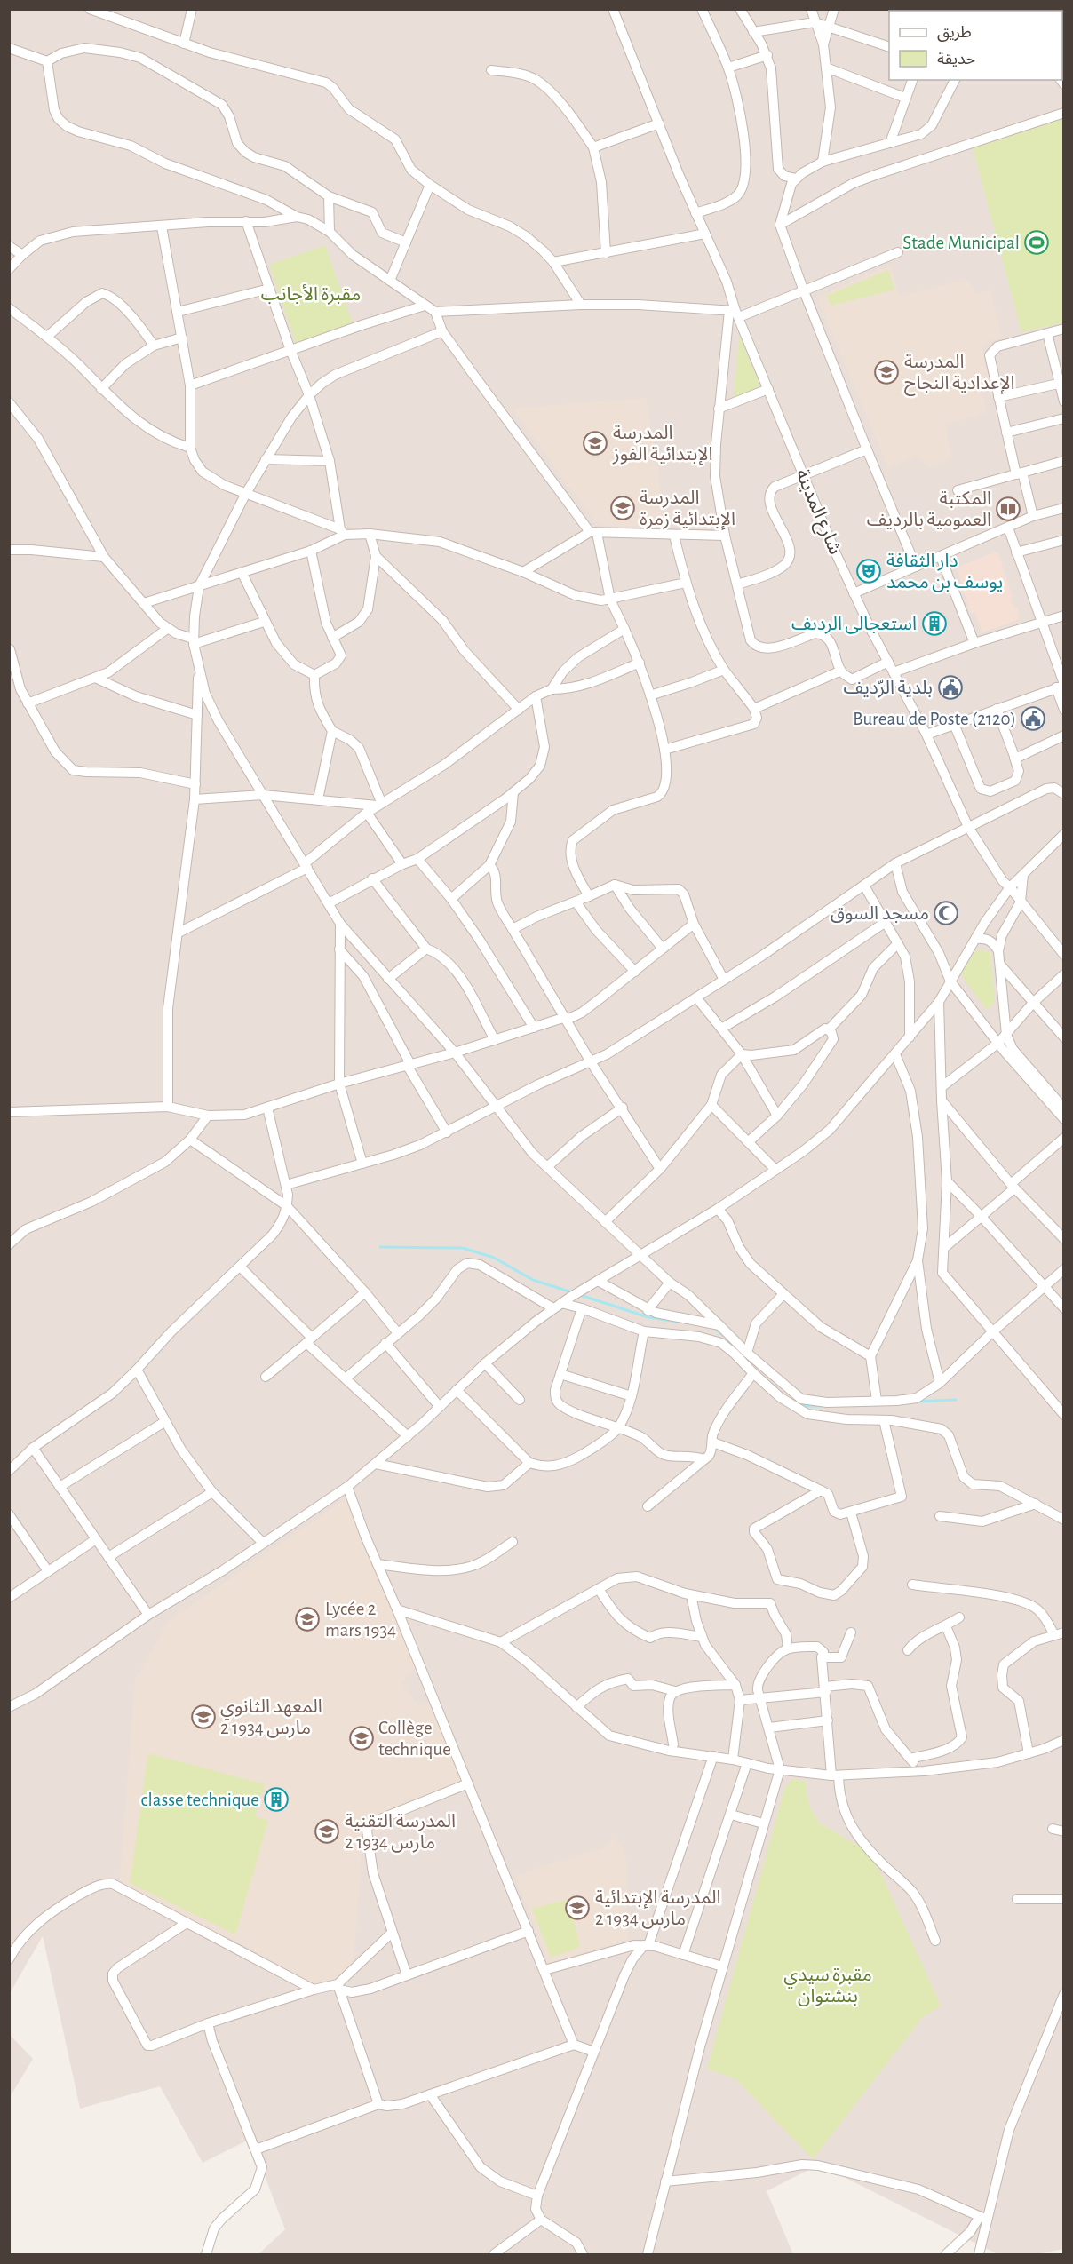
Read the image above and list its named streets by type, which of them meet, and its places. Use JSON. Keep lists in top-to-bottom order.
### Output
{
  "streets": {
    "street": ["شارع المدينة"]
  },
  "parks": ["مقبرة الأجانب", "مقبرة سيدي بنشتوان"],
  "places": {
    "sports": ["Stade Municipal"],
    "school or university": [
      "المدرسة الإعدادية النجاح",
      "المدرسة الإبتدائية الفوز",
      "المدرسة الإبتدائية زمرة",
      "Lycée 2 mars 1934",
      "المعهد الثانوي 2 مارس 1934",
      "Collège technique",
      "المدرسة التقنية 2 مارس 1934",
      "المدرسة الإبتدائية 2 مارس 1934"
    ],
    "library": ["المكتبة العمومية بالرديف"],
    "theatre": ["دار الثقافة يوسف بن محمد"],
    "building": ["استعجالى الردىف", "classe technique"],
    "public building": ["بلدية الرّديف", "Bureau de Poste (2120)"],
    "mosque": ["مسجد السوق"]
  },
  "legend": ["طريق", "حديقة"]
}
